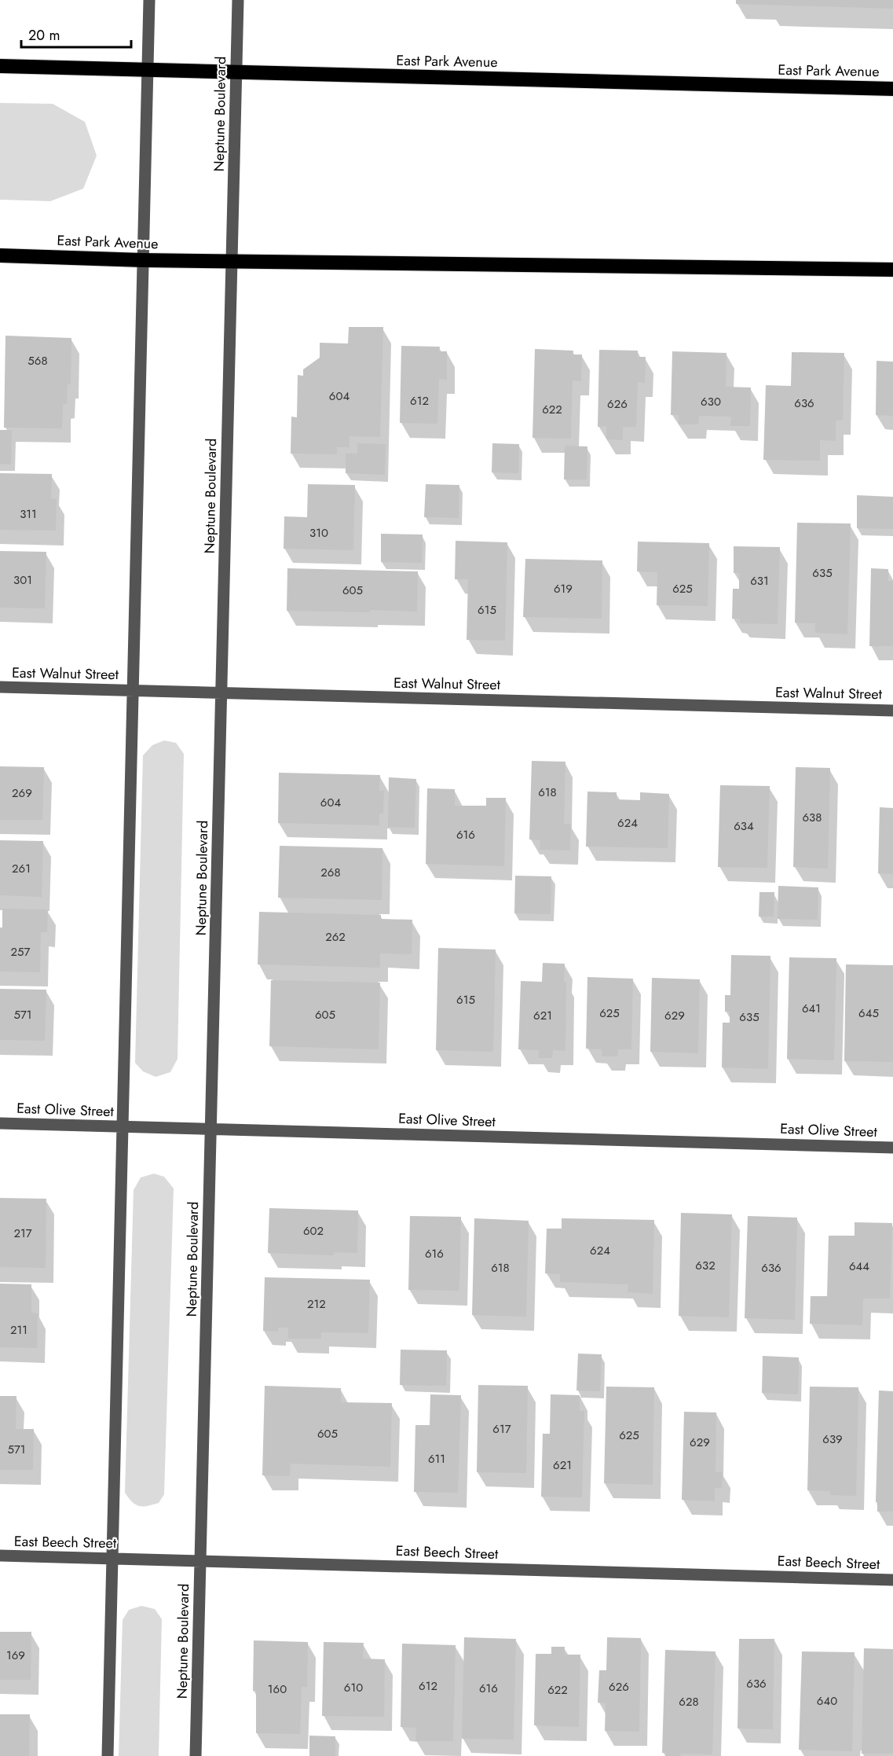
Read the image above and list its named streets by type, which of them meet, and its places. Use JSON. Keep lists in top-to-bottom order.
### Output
{
  "streets": {
    "highway": ["East Park Avenue"],
    "street": [
      "Neptune Boulevard",
      "East Walnut Street",
      "East Olive Street",
      "East Beech Street"
    ]
  },
  "crossings": [
    ["East Park Avenue", "Neptune Boulevard"],
    ["Neptune Boulevard", "East Walnut Street"],
    ["Neptune Boulevard", "East Olive Street"],
    ["Neptune Boulevard", "East Beech Street"]
  ],
  "house_numbers": [
    "568",
    "604",
    "612",
    "630",
    "636",
    "626",
    "622",
    "311",
    "310",
    "635",
    "301",
    "631",
    "619",
    "625",
    "605",
    "615",
    "618",
    "269",
    "604",
    "638",
    "624",
    "634",
    "616",
    "261",
    "268",
    "262",
    "257",
    "615",
    "641",
    "625",
    "645",
    "571",
    "605",
    "621",
    "629",
    "635",
    "602",
    "217",
    "624",
    "616",
    "632",
    "644",
    "618",
    "636",
    "212",
    "211",
    "617",
    "605",
    "625",
    "639",
    "629",
    "571",
    "611",
    "621",
    "169",
    "636",
    "612",
    "626",
    "610",
    "616",
    "160",
    "622",
    "640",
    "628"
  ],
  "scale_bar": "20 m"
}
